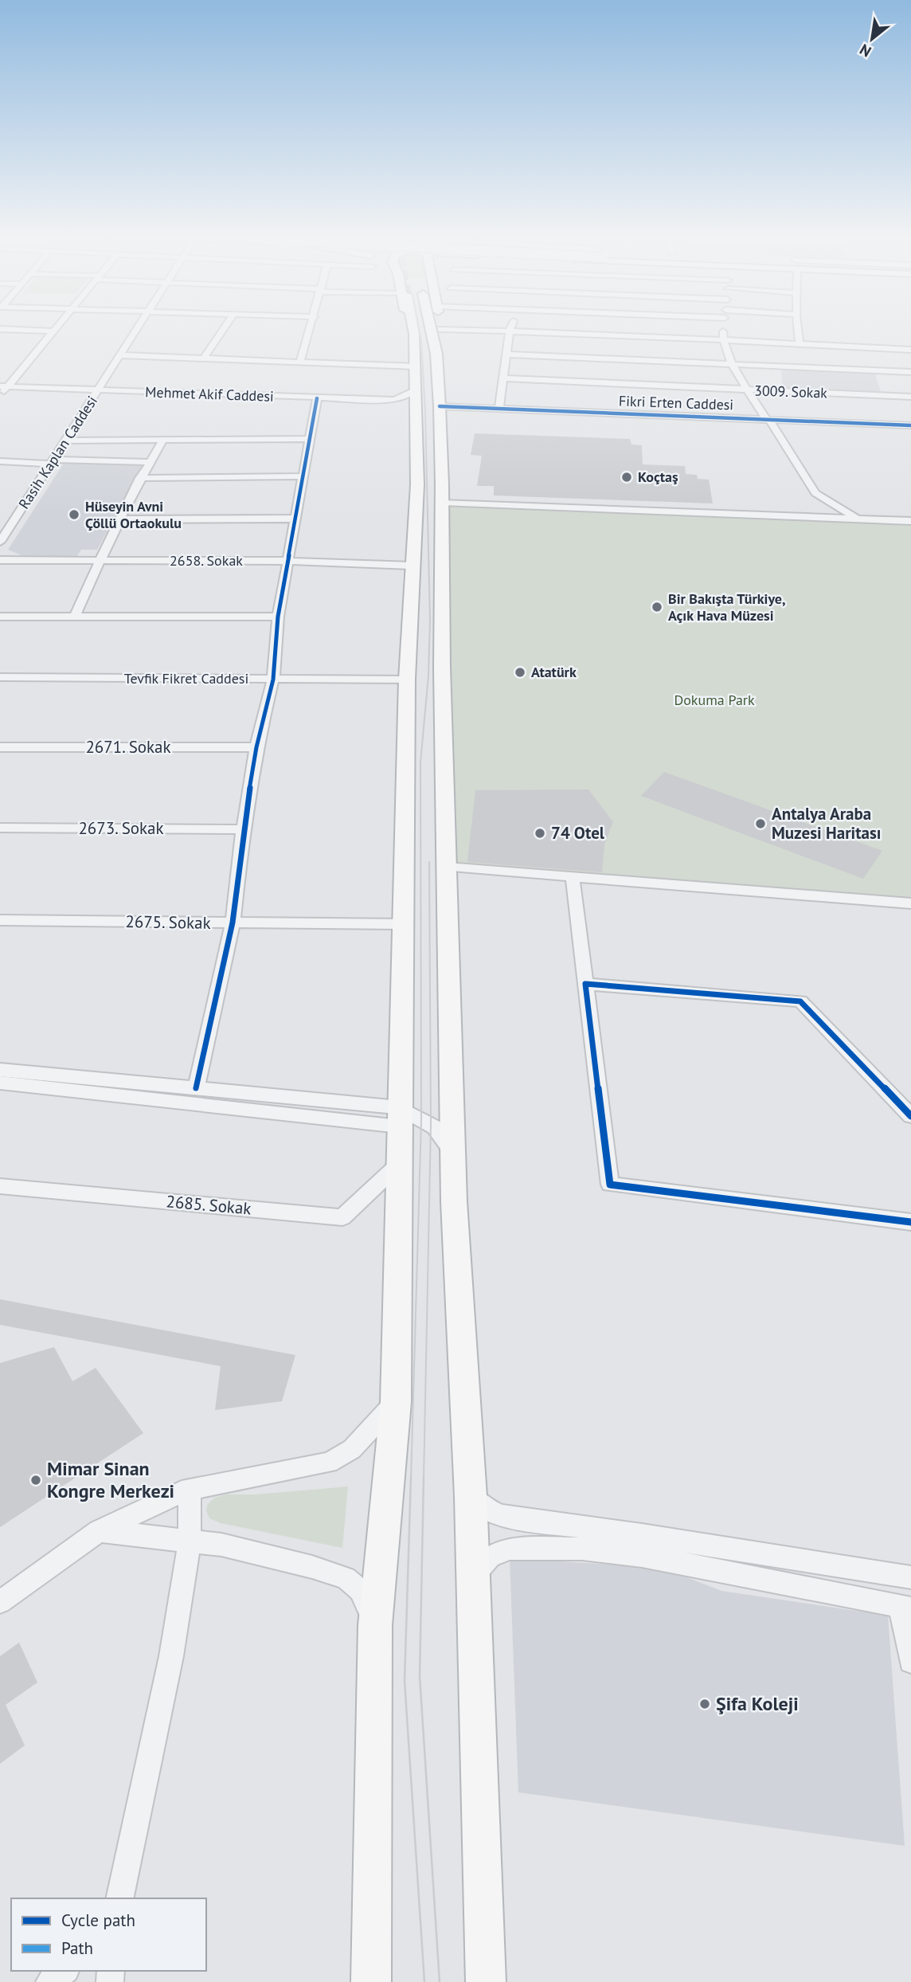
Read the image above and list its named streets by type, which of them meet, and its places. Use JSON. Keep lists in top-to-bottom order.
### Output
{
  "streets": {
    "street": [
      "3009. Sokak",
      "Mehmet Akif Caddesi",
      "Fikri Erten Caddesi",
      "Rasih Kaplan Caddesi",
      "2658. Sokak",
      "Tevfik Fikret Caddesi",
      "2671. Sokak",
      "2673. Sokak",
      "2675. Sokak",
      "2685. Sokak"
    ]
  },
  "crossings": [
    ["Mehmet Akif Caddesi", "Rasih Kaplan Caddesi"]
  ],
  "parks": ["Dokuma Park"],
  "places": [
    "Koçtaş",
    "Hüseyin Avni Çöllü Ortaokulu",
    "Bir Bakışta Türkiye, Açık Hava Müzesi",
    "Atatürk",
    "Antalya Araba Muzesi Haritası",
    "74 Otel",
    "Mimar Sinan Kongre Merkezi",
    "Şifa Koleji"
  ],
  "legend": ["Cycle path", "Path"],
  "north": "bottom left"
}
